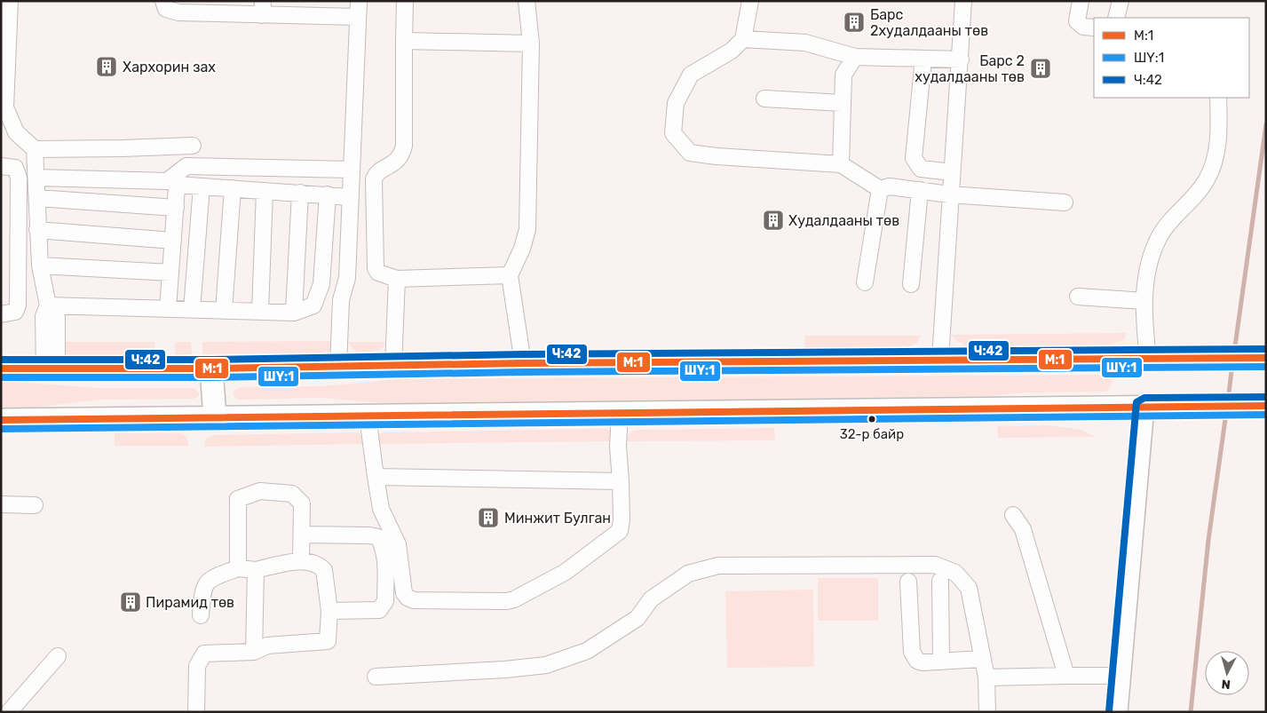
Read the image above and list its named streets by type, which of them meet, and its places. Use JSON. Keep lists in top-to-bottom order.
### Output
{
  "places": {
    "building": [
      "Барс 2худалдааны төв",
      "Хархорин зах",
      "Барс 2 худалдааны төв",
      "Худалдааны төв",
      "Минжит Булган",
      "Пирамид төв"
    ],
    "other": ["32-р байр"]
  },
  "lines": ["transit line Ч:42", "transit line М:1", "transit line ШҮ:1"],
  "legend": ["М:1", "ШҮ:1", "Ч:42"],
  "north": "bottom"
}
